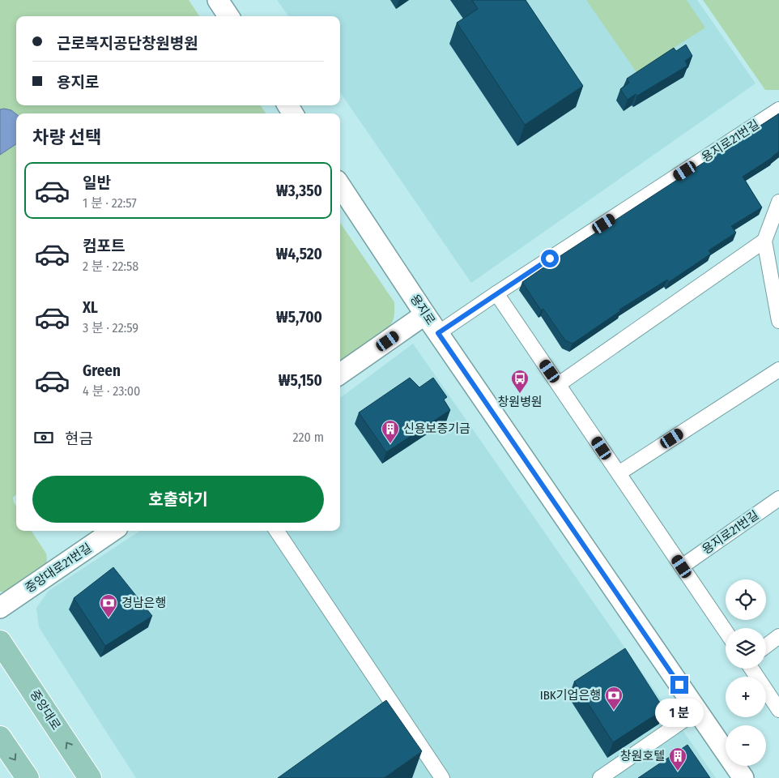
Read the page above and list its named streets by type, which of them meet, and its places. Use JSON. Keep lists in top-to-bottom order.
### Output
{
  "streets": {
    "main road": ["용지로", "중앙대로21번길", "중앙대로"],
    "street": ["용지로21번길"]
  },
  "crossings": [
    ["용지로21번길", "용지로"]
  ],
  "places": {
    "bus stop": ["창원병원"],
    "building": ["신용보증기금", "창원호텔"],
    "bank": ["경남은행", "IBK기업은행"]
  },
  "page": {
    "banner": ["근로복지공단창원병원", "용지로"],
    "heading": "차량 선택",
    "list": [
      {
        "name": "일반",
        "note": "1 분 · 22:57",
        "value": "₩3,350"
      },
      {
        "name": "컴포트",
        "note": "2 분 · 22:58",
        "value": "₩4,520"
      },
      {
        "name": "XL",
        "note": "3 분 · 22:59",
        "value": "₩5,700"
      },
      {
        "name": "Green",
        "note": "4 분 · 23:00",
        "value": "₩5,150"
      }
    ],
    "pay": ["현금", "220 m"],
    "buttons": "호출하기",
    "map_buttons": ["+", "−"],
    "bubble": "1 분"
  }
}
